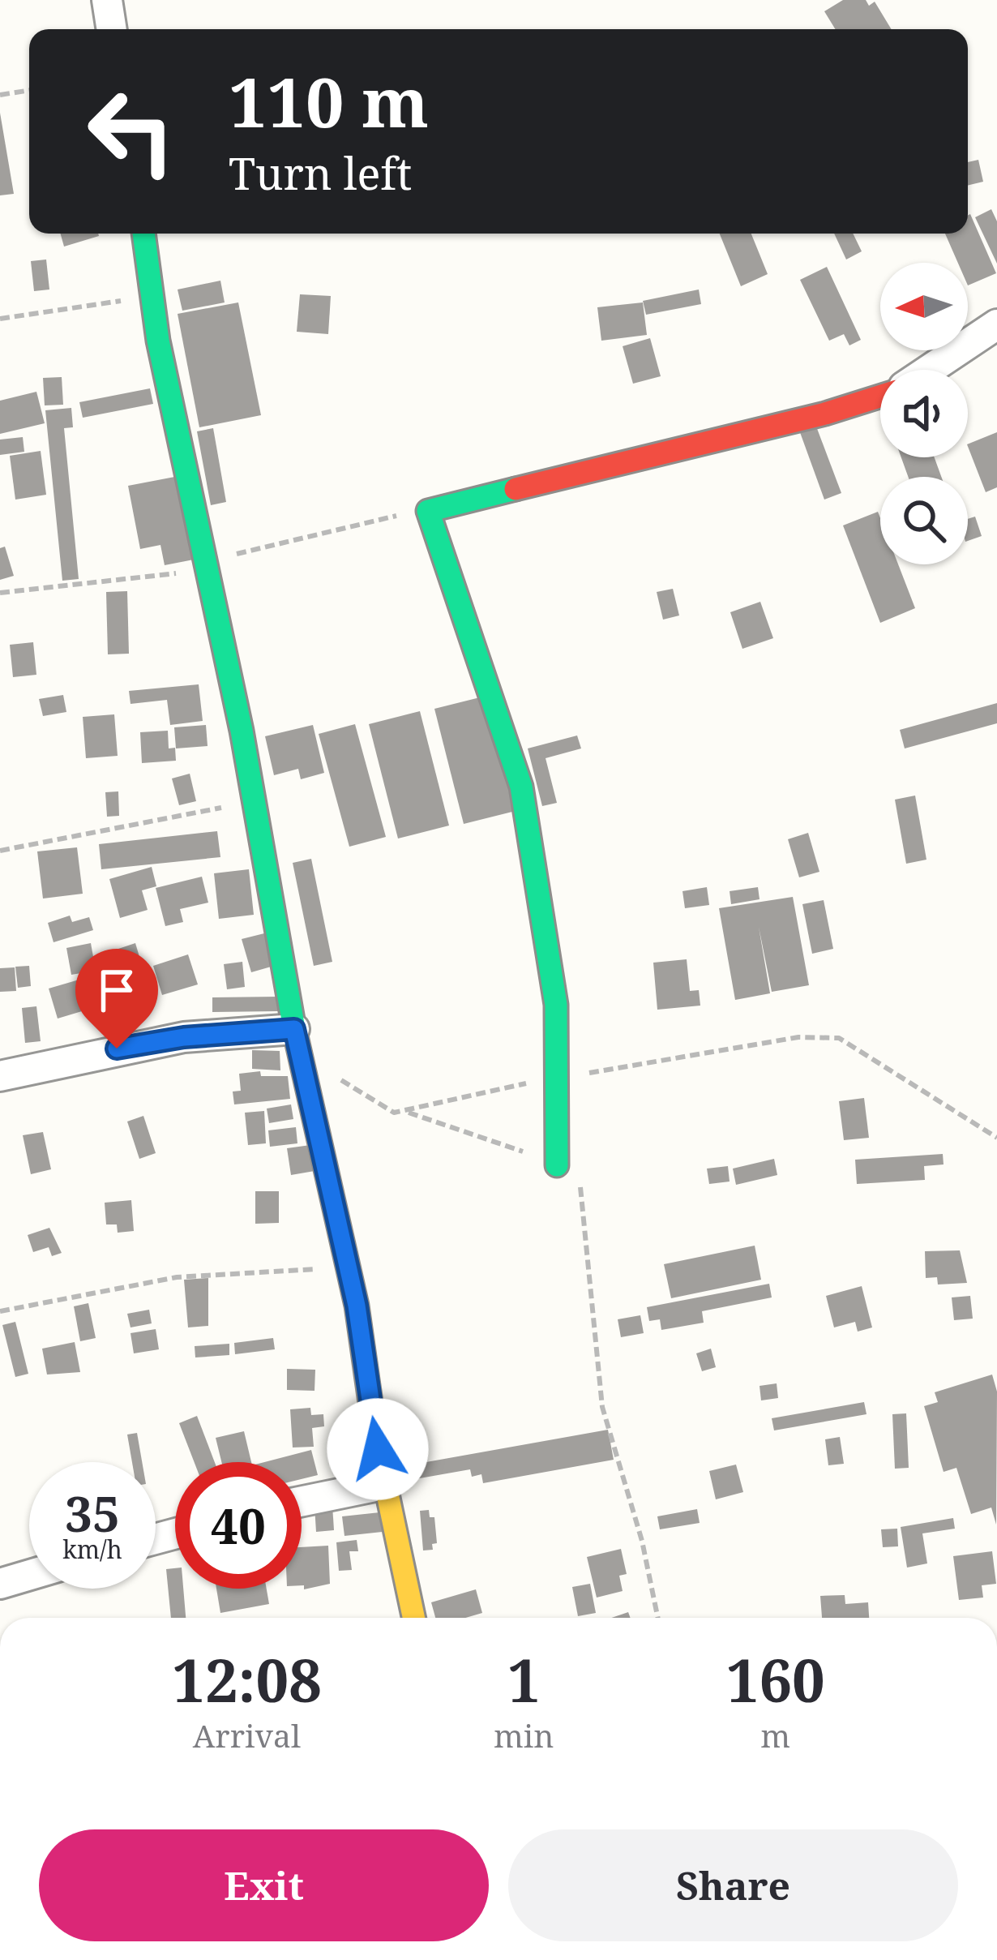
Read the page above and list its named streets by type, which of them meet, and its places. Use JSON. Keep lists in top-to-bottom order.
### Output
{
  "north": "left",
  "page": {
    "turn": ["110 m", "Turn left"],
    "speed": "35 km/h",
    "limit": "40",
    "eta": [
      "12:08",
      "Arrival",
      "1",
      "min",
      "160",
      "m"
    ],
    "buttons": ["Exit", "Share"]
  }
}
